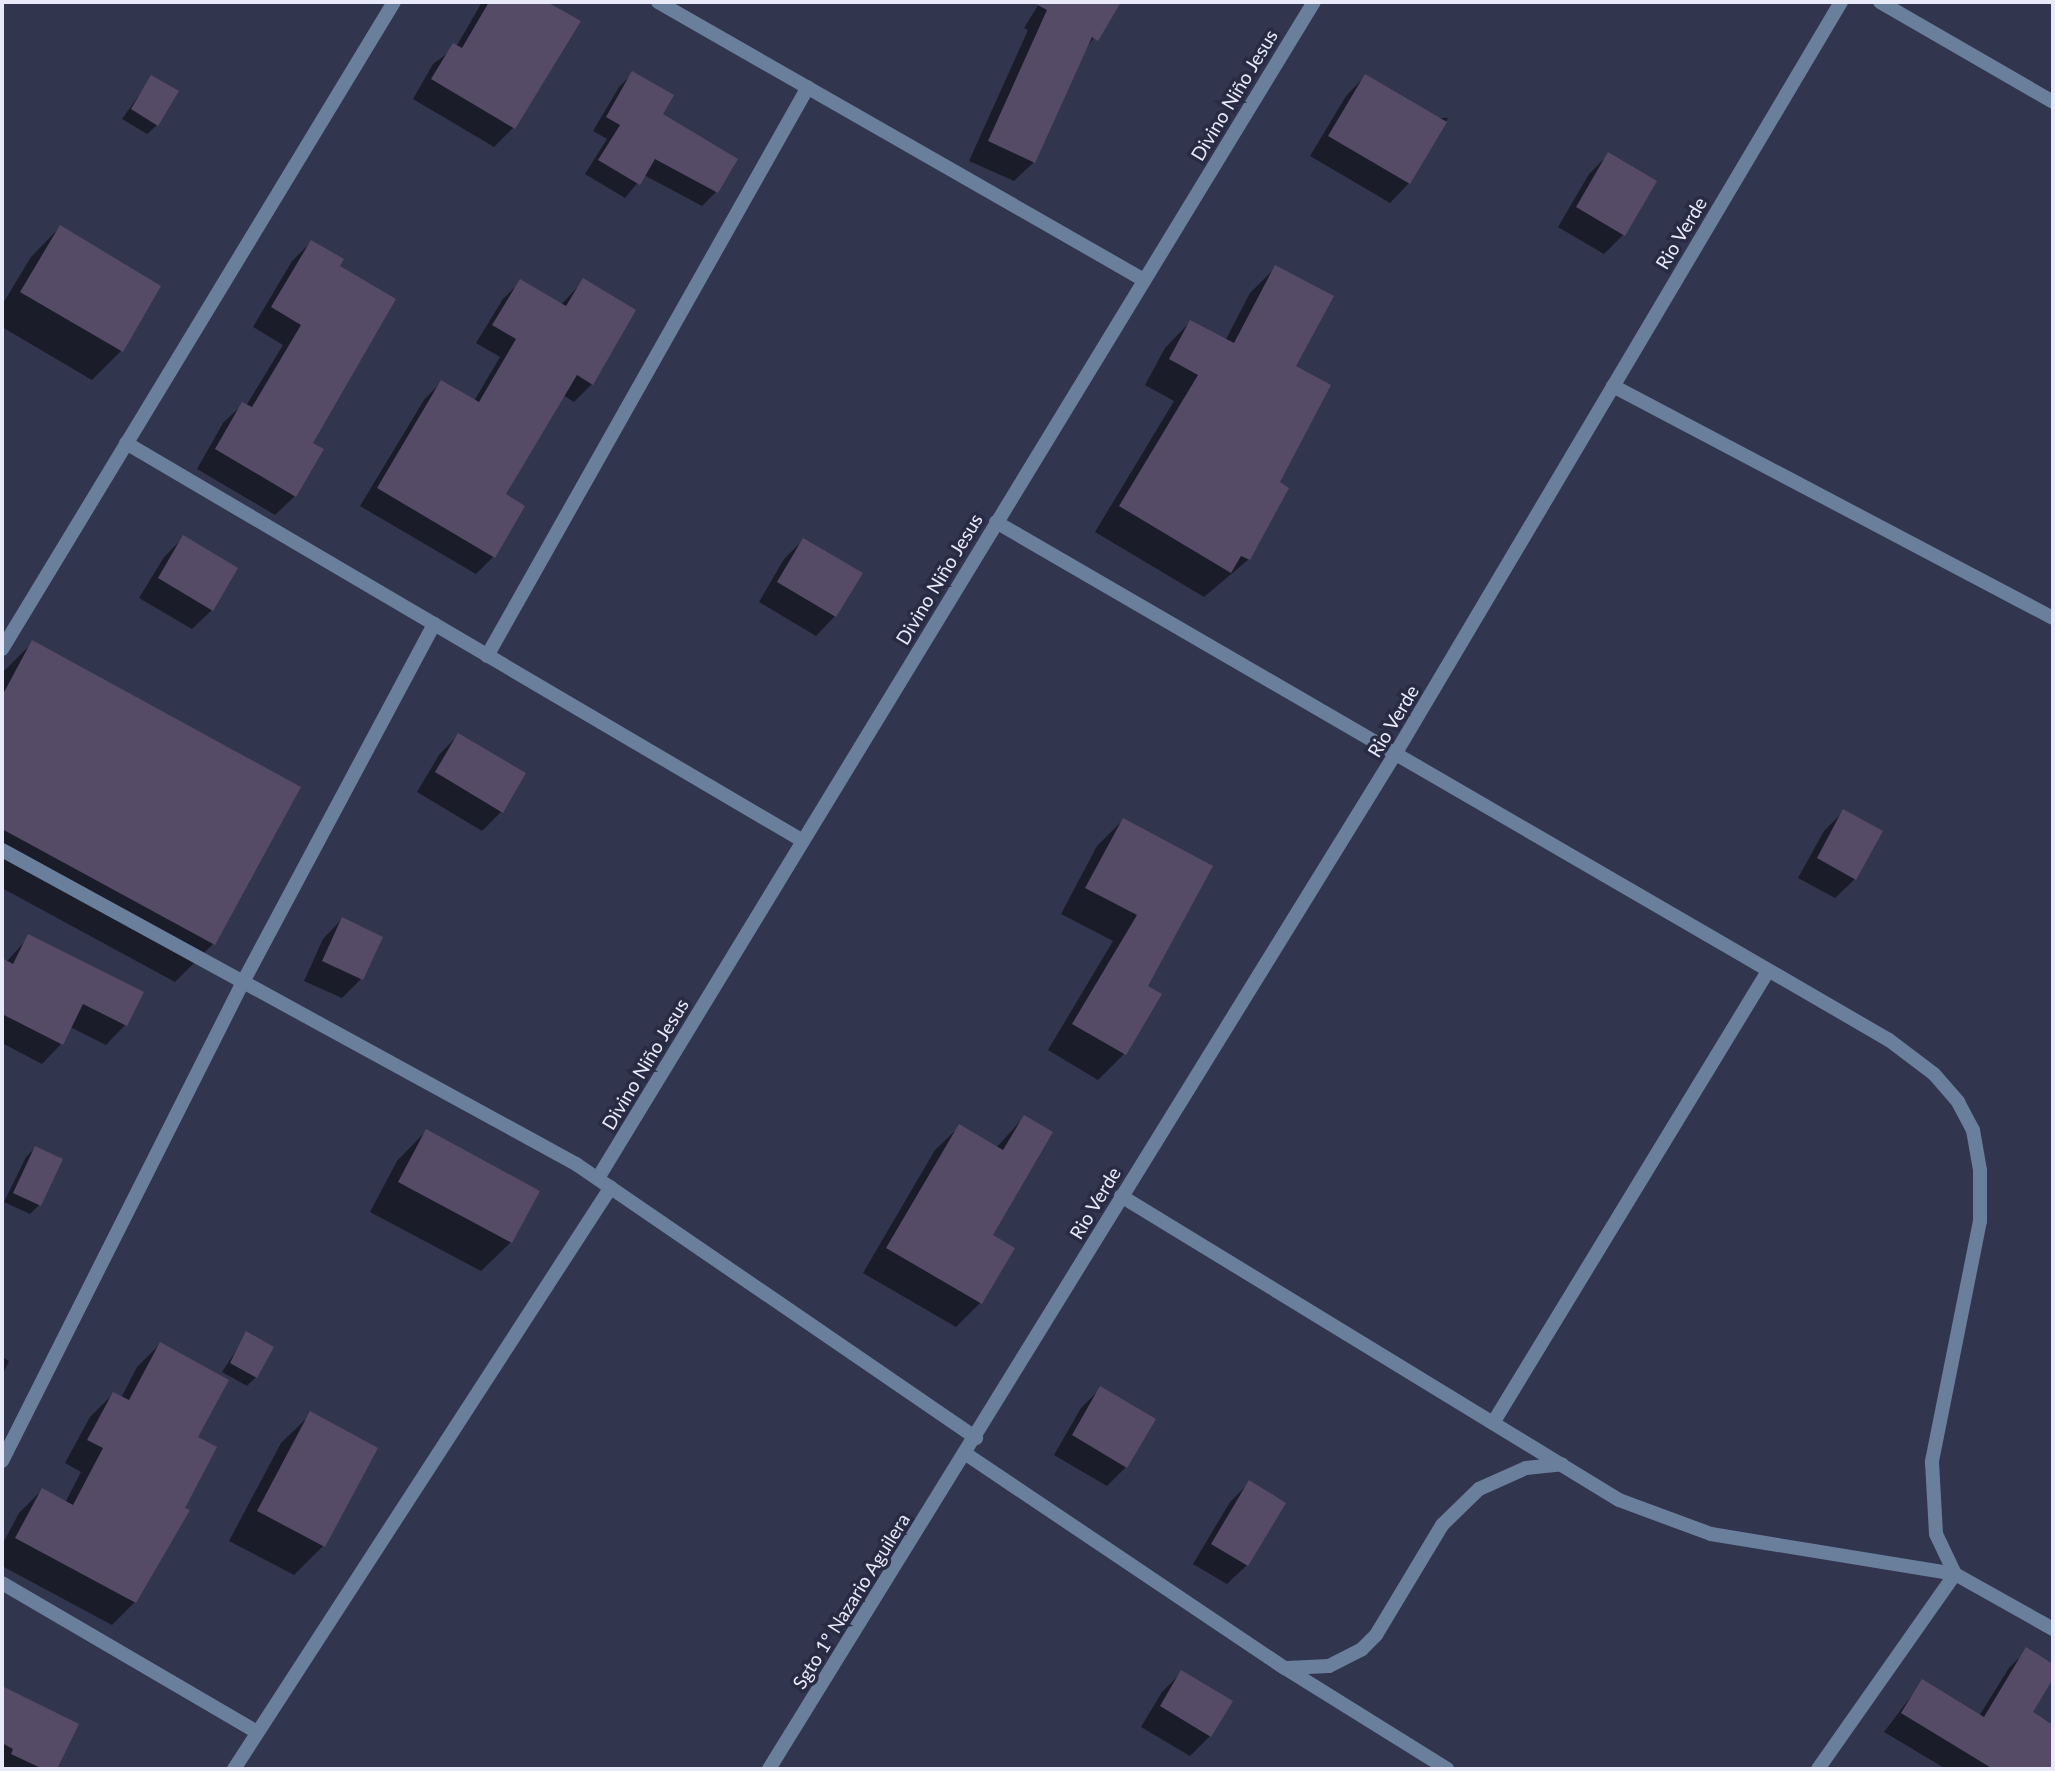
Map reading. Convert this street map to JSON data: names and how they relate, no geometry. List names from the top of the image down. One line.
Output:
{"streets":{"street":["Divino Niño Jesus","Rio Verde","Sgto 1º Nazario Aguilera"]},"crossings":[["Rio Verde","Sgto 1º Nazario Aguilera"]]}
